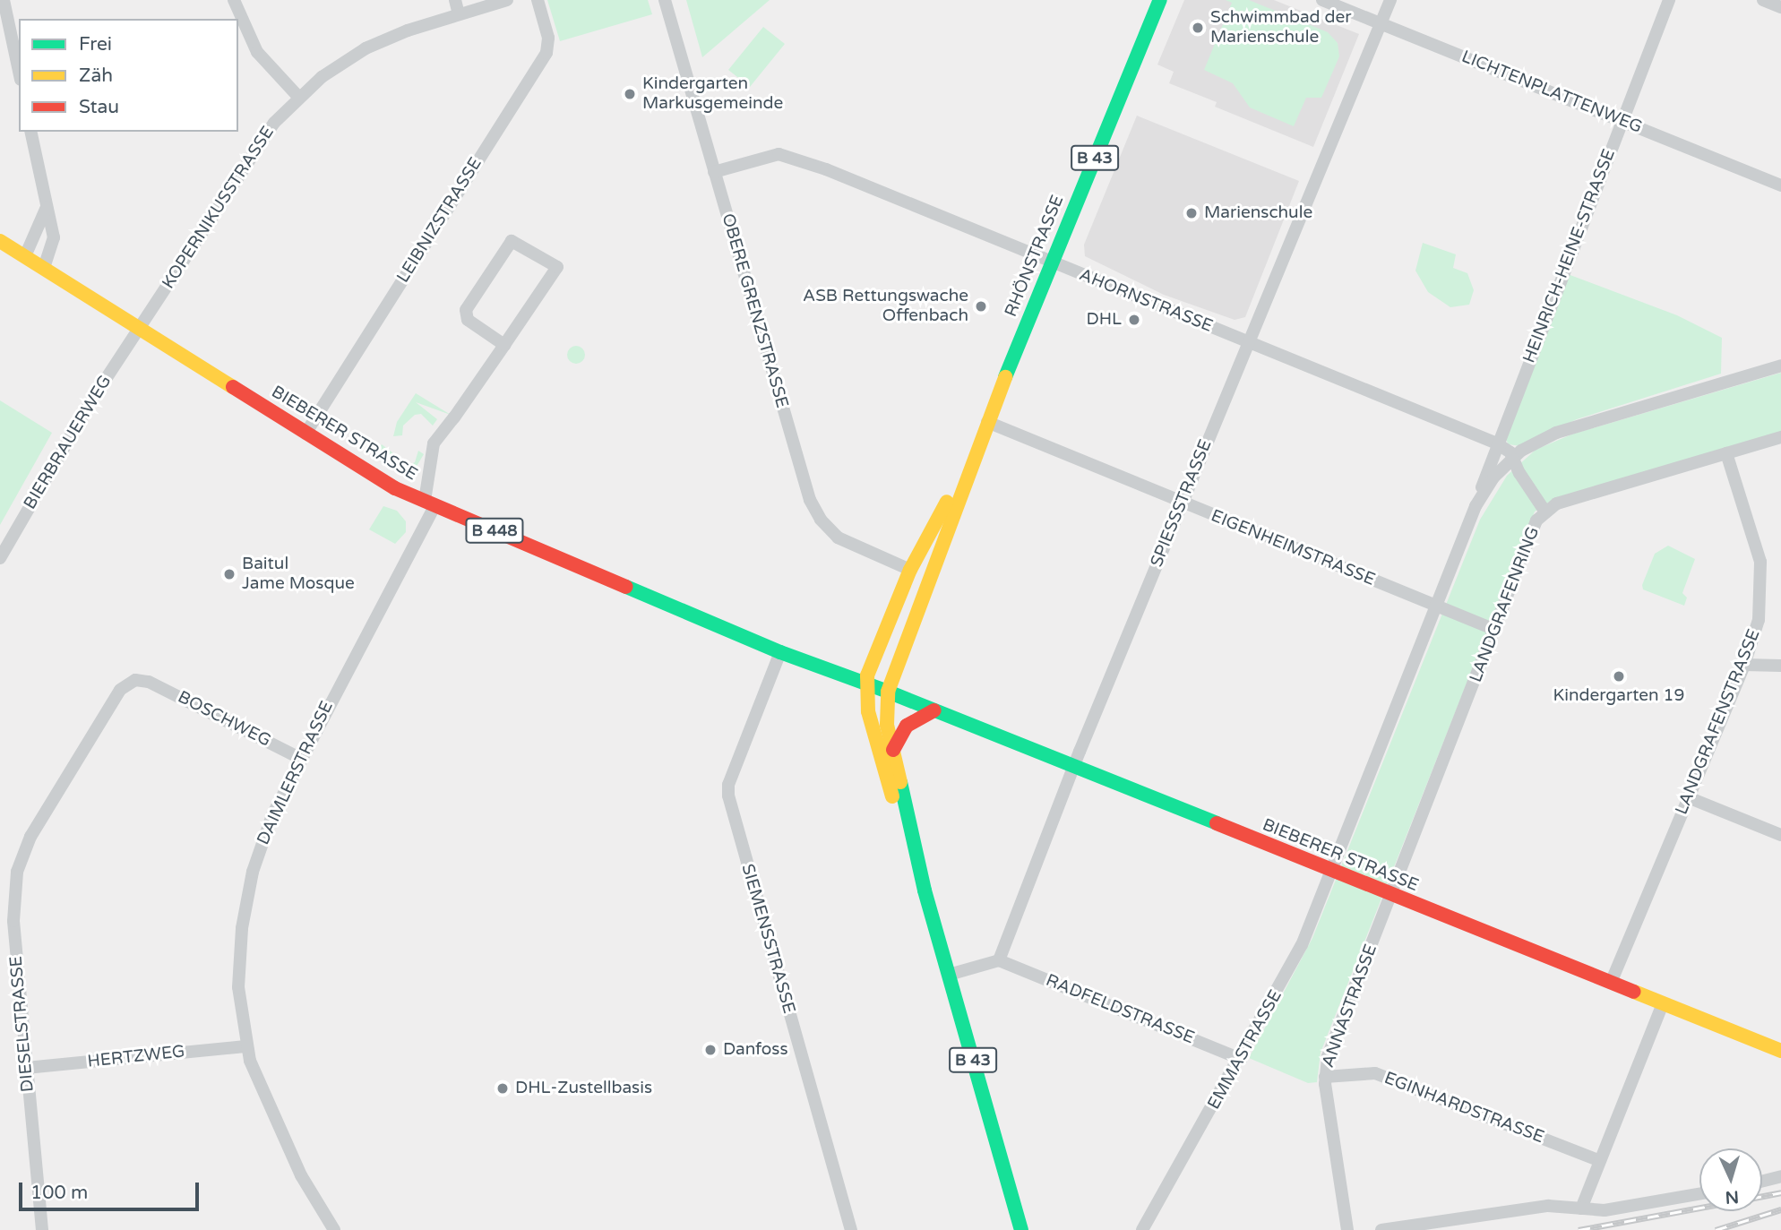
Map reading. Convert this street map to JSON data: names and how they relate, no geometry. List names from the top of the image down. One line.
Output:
{"streets":{"main road":["B 43","RHÖNSTRASSE","BIEBERER STRASSE","B 448"],"street":["LICHTENPLATTENWEG","KOPERNIKUSSTRASSE","LEIBNIZSTRASSE","HEINRICH-HEINE-STRASSE","AHORNSTRASSE","OBERE GRENZSTRASSE","BIERBRAUERWEG","SPIESSSTRASSE","EIGENHEIMSTRASSE","LANDGRAFENRING","BOSCHWEG","LANDGRAFENSTRASSE","DAIMLERSTRASSE","SIEMENSSTRASSE","ANNASTRASSE","RADFELDSTRASSE","DIESELSTRASSE","EMMASTRASSE","HERTZWEG","EGINHARDSTRASSE"]},"crossings":[["LICHTENPLATTENWEG","HEINRICH-HEINE-STRASSE"],["LICHTENPLATTENWEG","SPIESSSTRASSE"],["B 43","RHÖNSTRASSE"],["B 43","BIEBERER STRASSE"],["B 43","B 448"],["KOPERNIKUSSTRASSE","BIEBERER STRASSE"],["KOPERNIKUSSTRASSE","BIERBRAUERWEG"],["LEIBNIZSTRASSE","BIEBERER STRASSE"],["RHÖNSTRASSE","AHORNSTRASSE"],["RHÖNSTRASSE","OBERE GRENZSTRASSE"],["RHÖNSTRASSE","BIEBERER STRASSE"],["RHÖNSTRASSE","B 448"],["RHÖNSTRASSE","EIGENHEIMSTRASSE"],["HEINRICH-HEINE-STRASSE","AHORNSTRASSE"],["AHORNSTRASSE","OBERE GRENZSTRASSE"],["AHORNSTRASSE","SPIESSSTRASSE"],["AHORNSTRASSE","LANDGRAFENRING"],["BIEBERER STRASSE","BIERBRAUERWEG"],["BIEBERER STRASSE","SPIESSSTRASSE"],["BIEBERER STRASSE","B 448"],["BIEBERER STRASSE","LANDGRAFENRING"],["BIEBERER STRASSE","LANDGRAFENSTRASSE"],["BIEBERER STRASSE","DAIMLERSTRASSE"],["BIEBERER STRASSE","SIEMENSSTRASSE"],["BIEBERER STRASSE","ANNASTRASSE"],["BIEBERER STRASSE","EMMASTRASSE"],["SPIESSSTRASSE","EIGENHEIMSTRASSE"],["SPIESSSTRASSE","RADFELDSTRASSE"],["EIGENHEIMSTRASSE","LANDGRAFENRING"],["LANDGRAFENRING","LANDGRAFENSTRASSE"],["LANDGRAFENRING","ANNASTRASSE"],["BOSCHWEG","DAIMLERSTRASSE"],["BOSCHWEG","DIESELSTRASSE"],["DAIMLERSTRASSE","HERTZWEG"],["ANNASTRASSE","EGINHARDSTRASSE"],["RADFELDSTRASSE","EMMASTRASSE"],["DIESELSTRASSE","HERTZWEG"]],"places":["Schwimmbad der Marienschule","Kindergarten Markusgemeinde","Marienschule","ASB Rettungswache Offenbach","DHL","Baitul Jame Mosque","Kindergarten 19","Danfoss","DHL-Zustellbasis"],"legend":["Frei","Zäh","Stau"],"scale_bar":"100 m","north":"bottom"}
